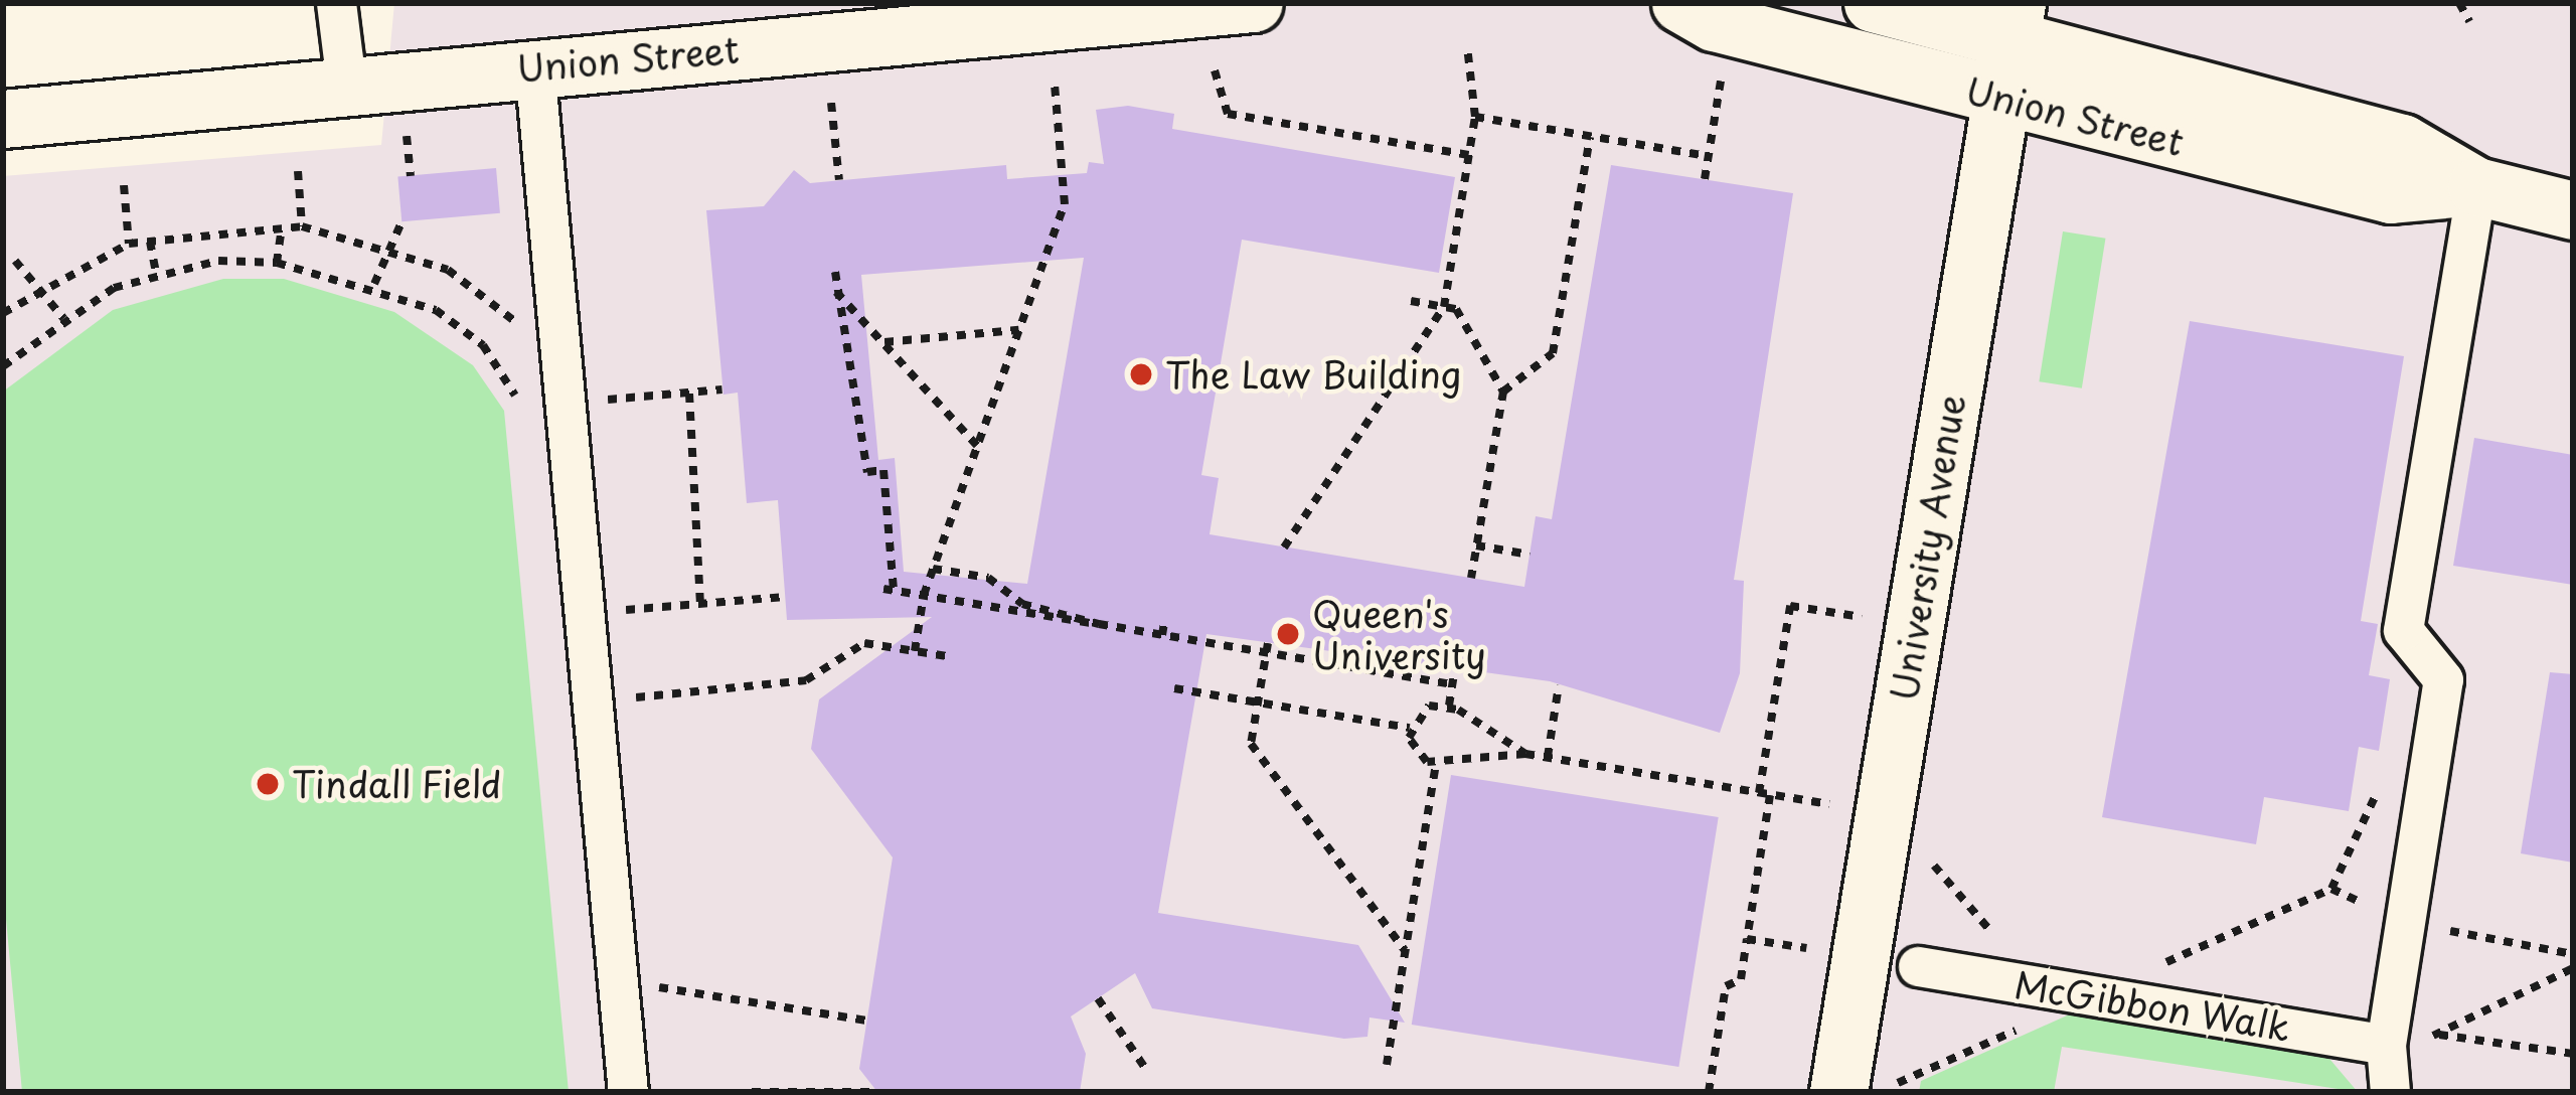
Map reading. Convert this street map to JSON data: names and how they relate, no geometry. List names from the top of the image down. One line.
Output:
{"streets":{"main road":["Union Street","University Avenue"],"street":["McGibbon Walk"]},"crossings":[["Union Street","University Avenue"]],"places":["The Law Building","Queen's University","Tindall Field"]}
